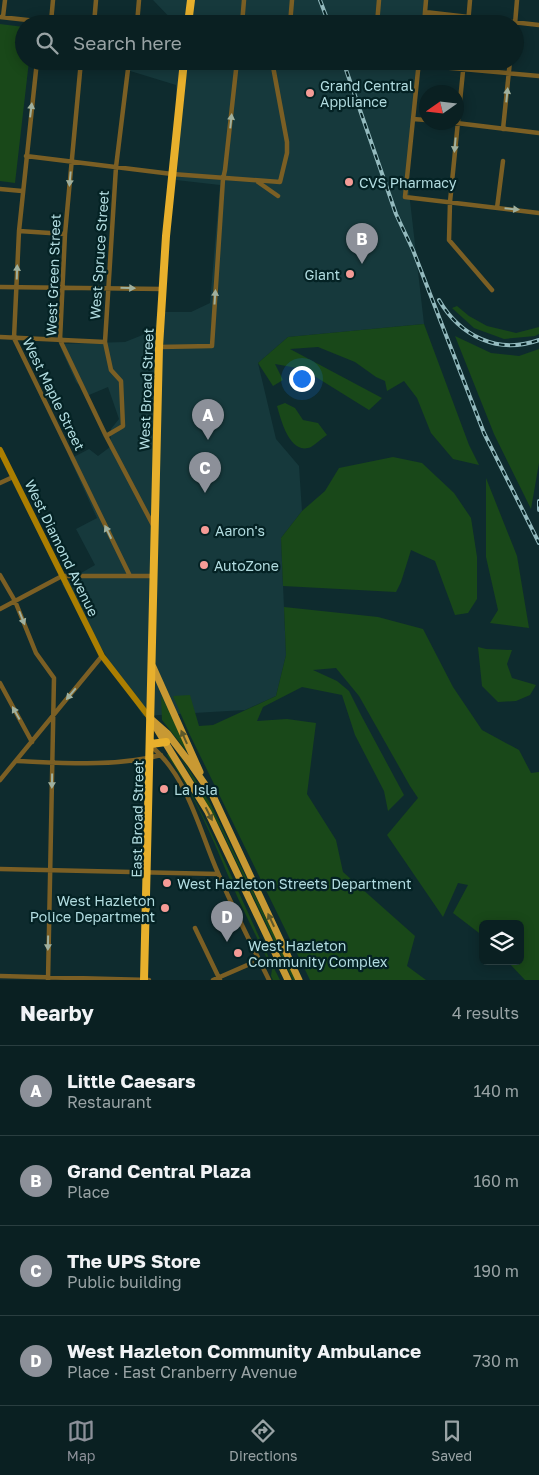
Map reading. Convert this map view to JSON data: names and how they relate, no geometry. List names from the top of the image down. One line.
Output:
{"streets":{"highway":["West Broad Street","East Broad Street"],"street":["West Spruce Street","West Green Street","West Maple Street","West Diamond Avenue"]},"crossings":[["West Spruce Street","West Green Street"],["West Green Street","West Broad Street"],["West Broad Street","West Diamond Avenue"],["West Broad Street","East Broad Street"],["West Diamond Avenue","East Broad Street"]],"one_way":["West Maple Street"],"places":["Grand Central Appliance","CVS Pharmacy","Giant","Aaron's","AutoZone","La Isla","West Hazleton Streets Department","West Hazleton Police Department","West Hazleton Community Complex"],"north":"left","page":{"search":"Search here","pins":["B","A","C","D"],"heading":["Nearby","4 results"],"list":[{"mark":"A","name":"Little Caesars","note":"Restaurant","value":"140 m"},{"mark":"B","name":"Grand Central Plaza","note":"Place","value":"160 m"},{"mark":"C","name":"The UPS Store","note":"Public building","value":"190 m"},{"mark":"D","name":"West Hazleton Community Ambulance","note":"Place · East Cranberry Avenue","value":"730 m"}],"nav":["Map","Directions","Saved"]}}
